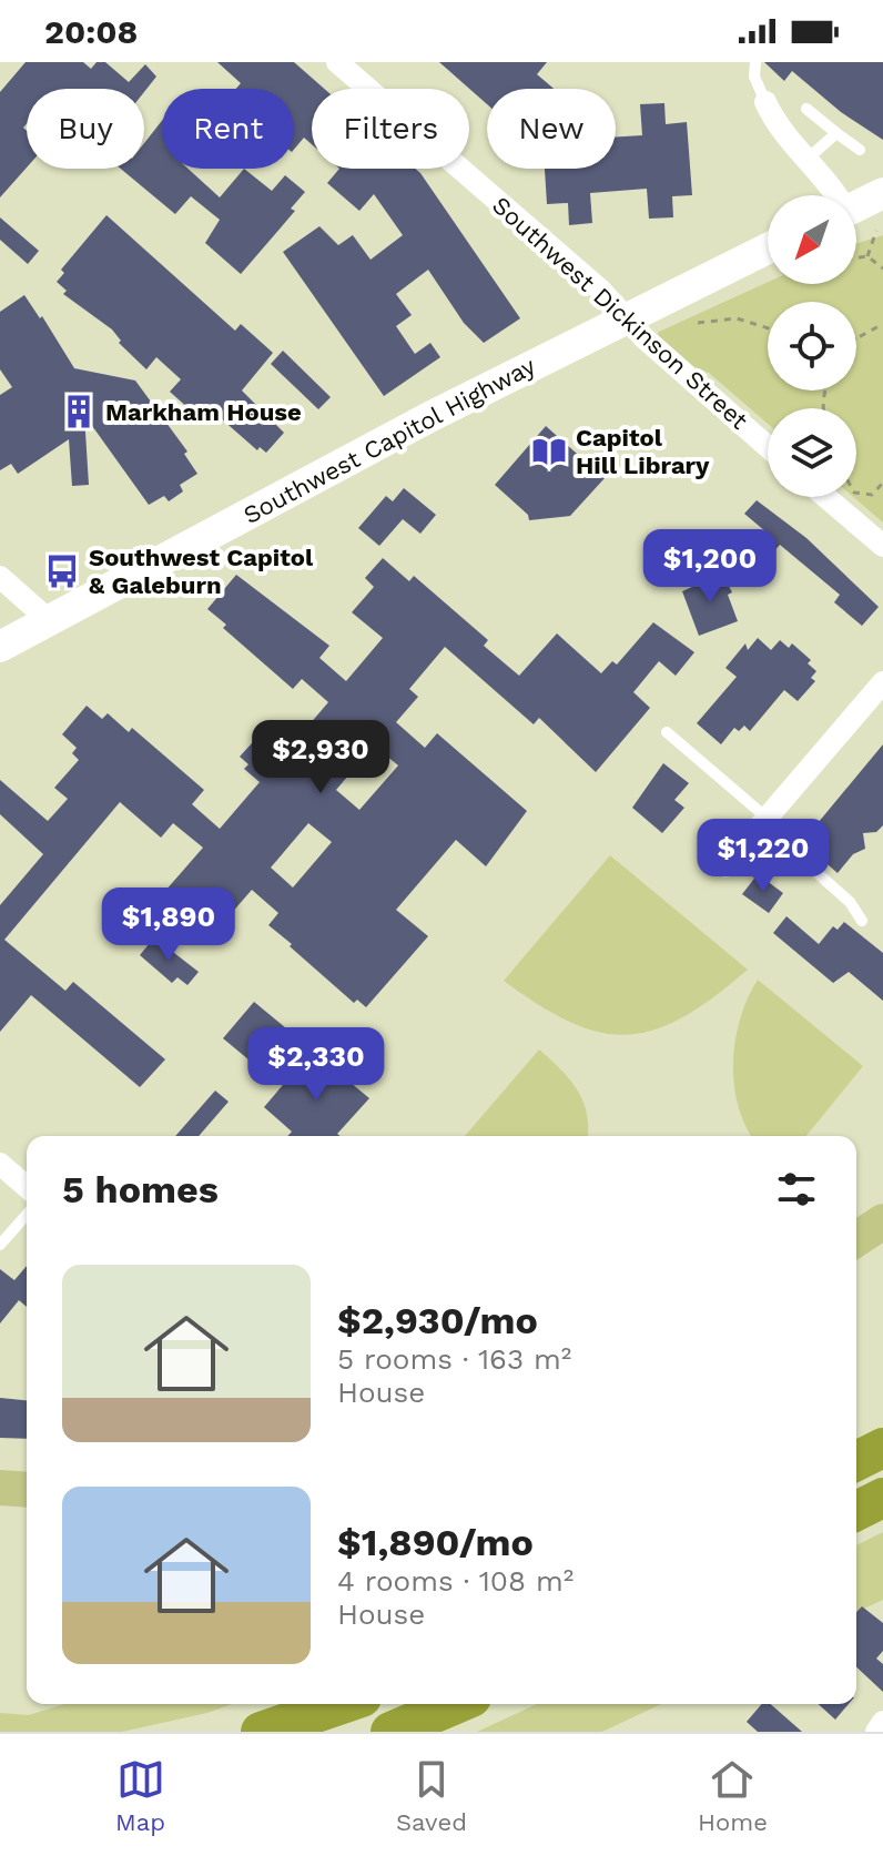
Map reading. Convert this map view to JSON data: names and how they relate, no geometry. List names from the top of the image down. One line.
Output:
{"streets":{"main road":["Southwest Capitol Highway"],"street":["Southwest Dickinson Street"]},"crossings":[["Southwest Dickinson Street","Southwest Capitol Highway"]],"places":{"building":["Markham House"],"library":["Capitol Hill Library"],"bus stop":["Southwest Capitol & Galeburn"]},"north":"bottom left","page":{"status":"20:08","chip":["Buy","Rent","Filters","New"],"price":["$1,200","$2,930","$1,220","$1,890","$2,330"],"heading":"5 homes","list":[{"name":"$2,930/mo","note":"5 rooms · 163 m² · House"},{"name":"$1,890/mo","note":"4 rooms · 108 m² · House"}],"tabs":["Map","Saved","Home"]}}
